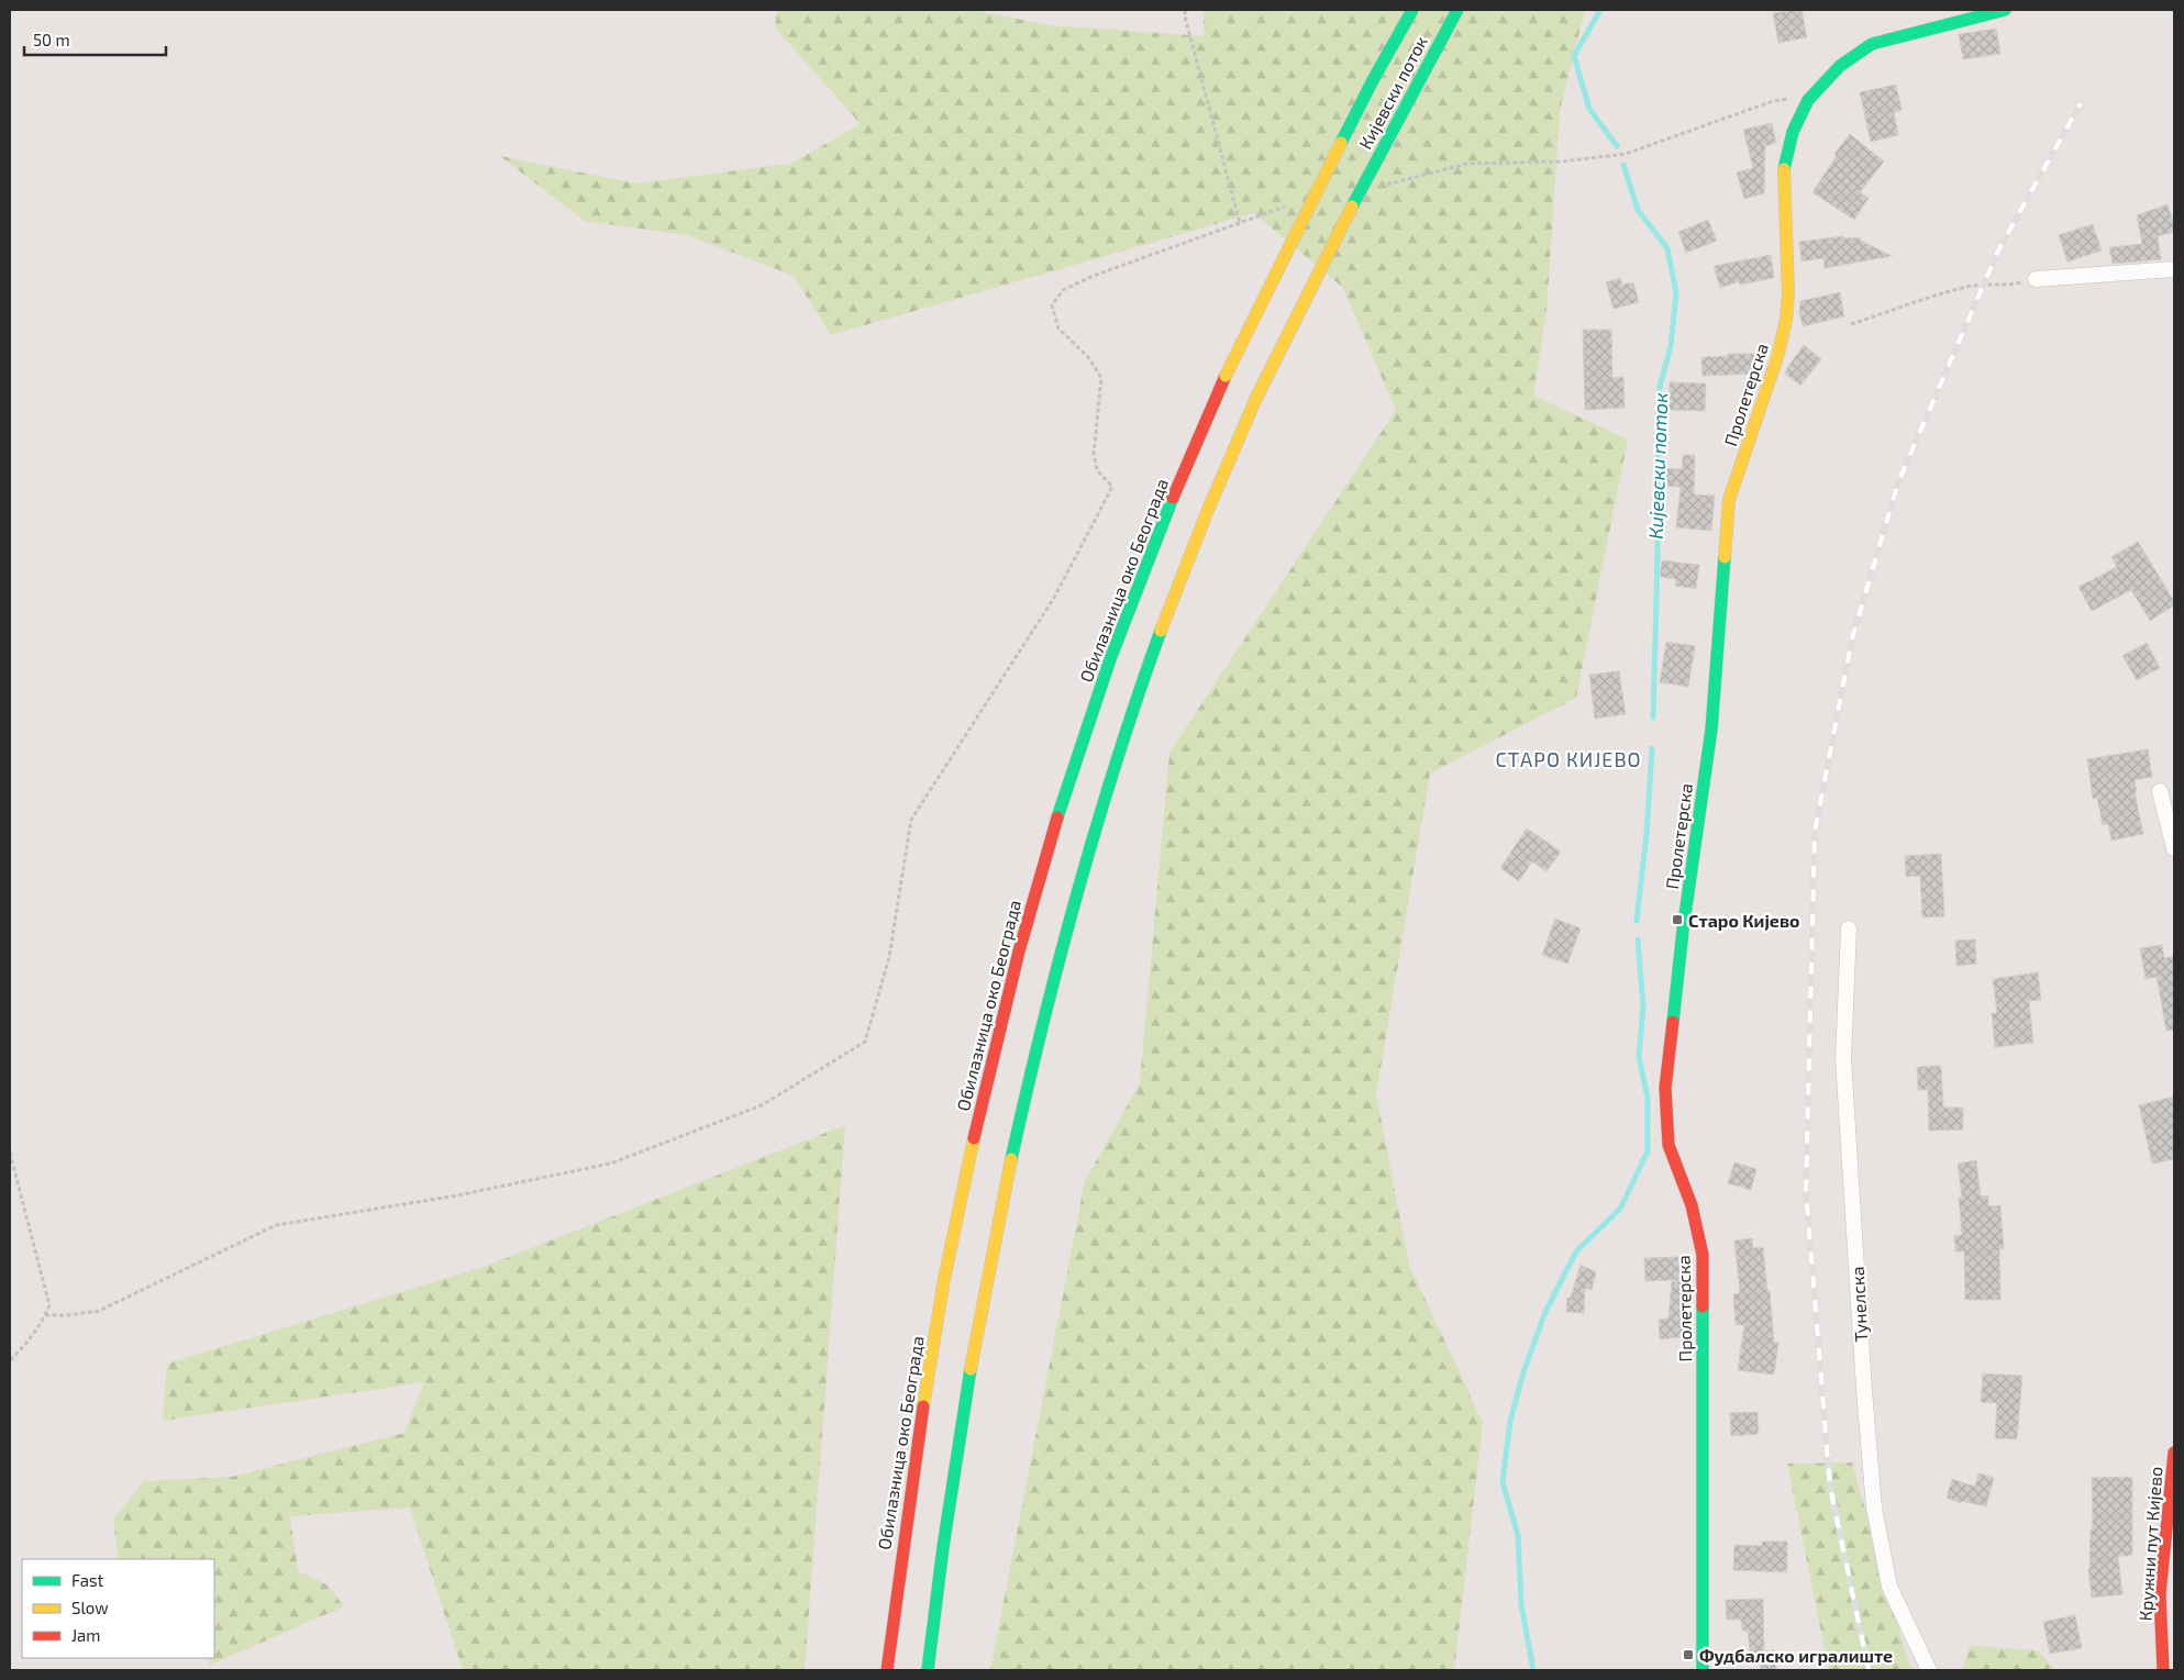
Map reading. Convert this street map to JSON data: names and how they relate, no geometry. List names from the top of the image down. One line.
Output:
{"streets":{"main road":["Кијевски поток","Пролетерска","Обилазница око Београда","Кружни пут Кијево"],"street":["Тунелска"]},"crossings":[["Кијевски поток","Обилазница око Београда"]],"districts":["СТАРО КИЈЕВО"],"water":["Кијевски поток"],"places":{"transit":["Старо Кијево","Фудбалско игралиште"]},"legend":["Fast","Slow","Jam"],"scale_bar":"50 m"}
